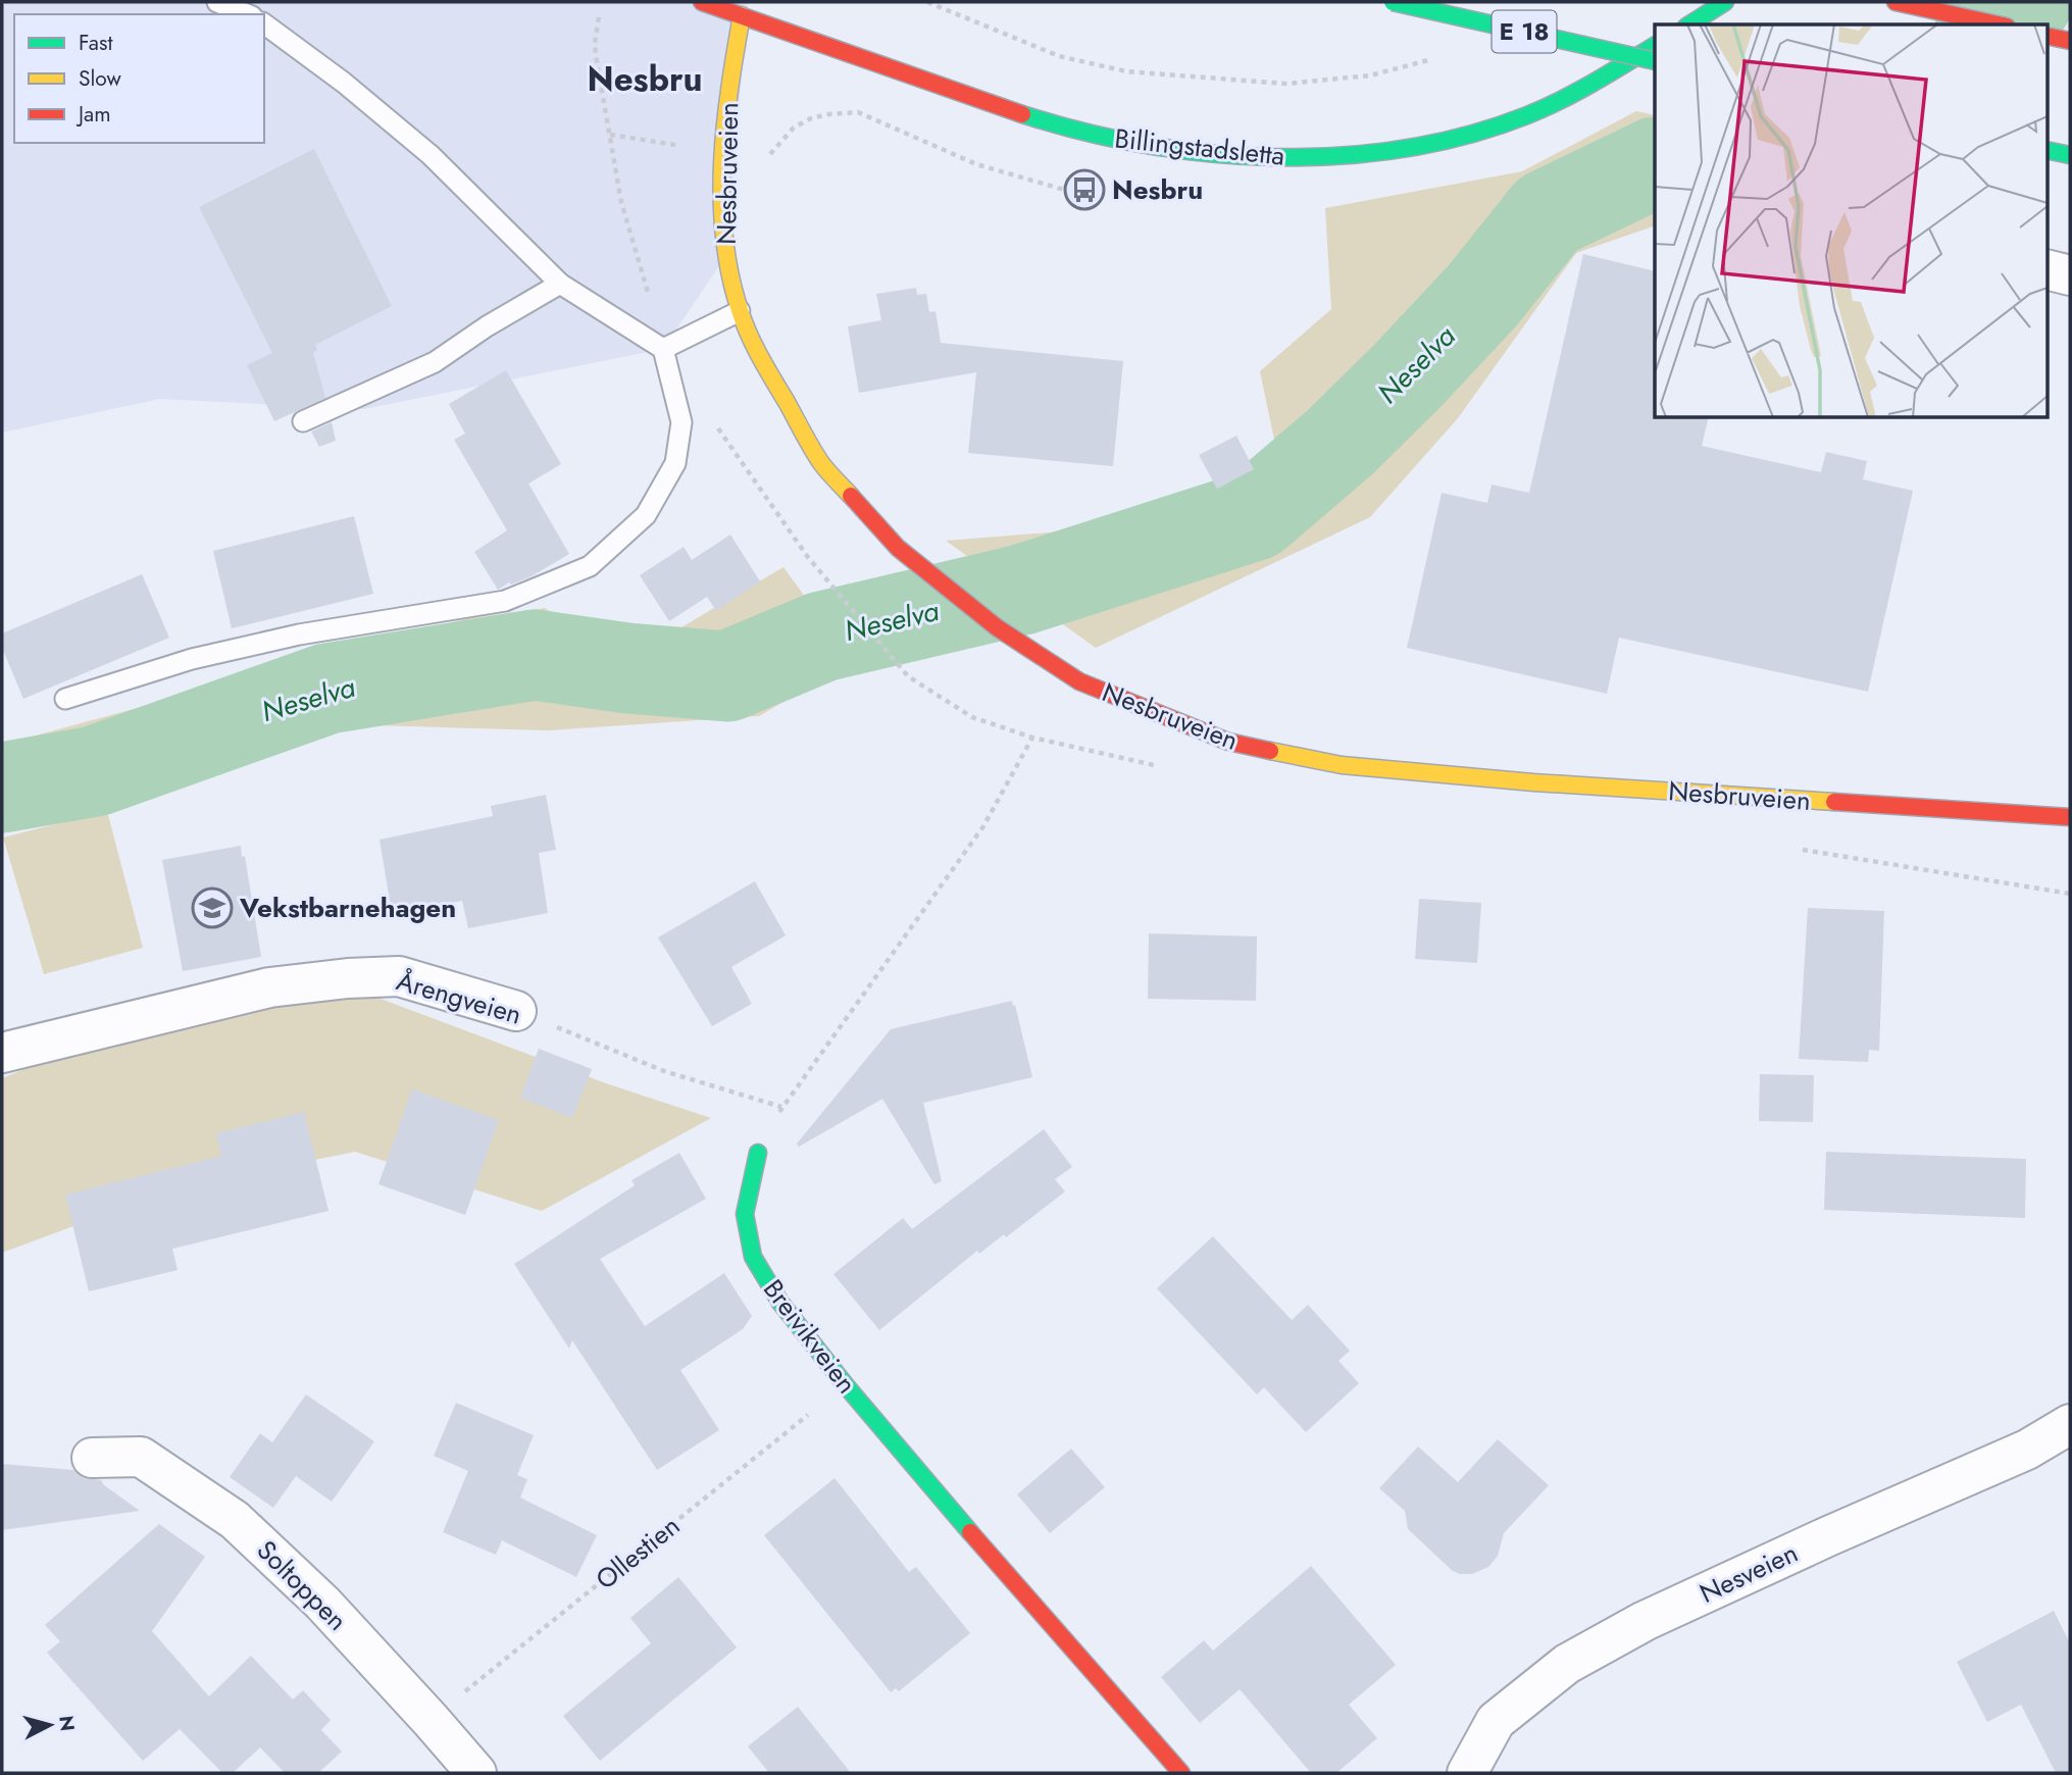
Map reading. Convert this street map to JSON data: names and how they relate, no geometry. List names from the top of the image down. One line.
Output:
{"streets":{"main road":["E 18","Billingstadsletta","Nesbruveien","Breivikveien"],"street":["Årengveien","Nesveien","Soltoppen"],"path":["Ollestien"]},"crossings":[["Billingstadsletta","Nesbruveien"],["Breivikveien","Ollestien"],["Ollestien","Soltoppen"]],"districts":["Nesbru"],"water":["Neselva"],"places":{"bus stop":["Nesbru"],"school or university":["Vekstbarnehagen"]},"legend":["Fast","Slow","Jam"],"north":"right"}
